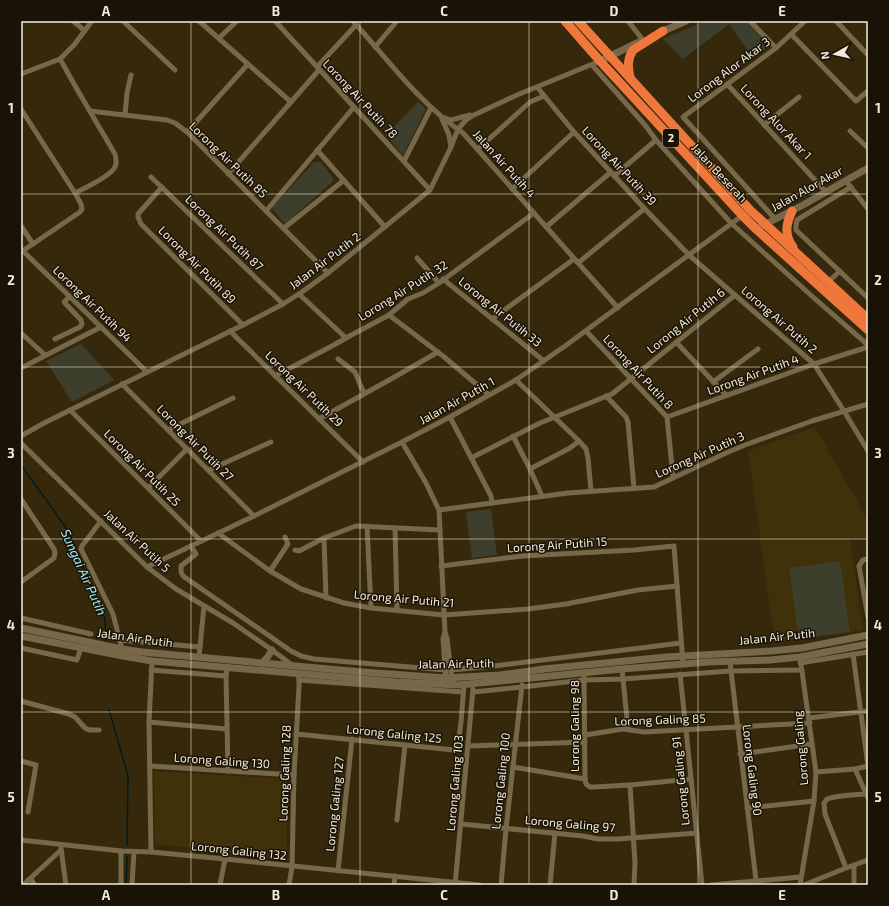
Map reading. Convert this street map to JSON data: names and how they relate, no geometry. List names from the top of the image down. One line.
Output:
{"streets":{"highway":["2","Jalan Beserah"],"street":["Lorong Alor Akar 3","Lorong Air Putih 78","Lorong Alor Akar 1","Lorong Air Putih 85","Jalan Air Putih 4","Lorong Air Putih 39","Jalan Alor Akar","Lorong Air Putih 87","Jalan Air Putih 2","Lorong Air Putih 89","Lorong Air Putih 32","Lorong Air Putih 94","Lorong Air Putih 33","Lorong Air Putih 2","Lorong Air Putih 6","Lorong Air Putih 8","Lorong Air Putih 4","Lorong Air Putih 29","Jalan Air Putih 1","Lorong Air Putih 27","Lorong Air Putih 3","Lorong Air Putih 25","Jalan Air Putih 5","Lorong Air Putih 15","Lorong Air Putih 21","Jalan Air Putih","Lorong Galing 85","Lorong Galing 98","Lorong Galing 125","Lorong Galing","Lorong Galing 130","Lorong Galing 90","Lorong Galing 128","Lorong Galing 100","Lorong Galing 91","Lorong Galing 103","Lorong Galing 127","Lorong Galing 97","Lorong Galing 132"]},"crossings":[["Lorong Alor Akar 3","Lorong Alor Akar 1"],["Lorong Alor Akar 3","Jalan Alor Akar"],["Lorong Air Putih 78","Jalan Air Putih 2"],["Lorong Alor Akar 1","Jalan Alor Akar"],["Lorong Air Putih 85","Jalan Air Putih 2"],["Jalan Air Putih 4","Jalan Air Putih 2"],["Jalan Air Putih 4","Lorong Air Putih 32"],["Jalan Air Putih 4","Jalan Air Putih 1"],["Lorong Air Putih 39","Jalan Air Putih 2"],["Lorong Air Putih 39","Lorong Air Putih 2"],["Lorong Air Putih 39","Jalan Air Putih 1"],["Jalan Beserah","Jalan Alor Akar"],["Jalan Beserah","Jalan Air Putih 2"],["Jalan Beserah","Jalan Air Putih 1"],["Lorong Air Putih 87","Jalan Air Putih 2"],["Lorong Air Putih 87","Lorong Air Putih 89"],["Jalan Air Putih 2","Lorong Air Putih 89"],["Jalan Air Putih 2","Lorong Air Putih 94"],["Jalan Air Putih 2","Lorong Air Putih 29"],["Jalan Air Putih 2","Lorong Air Putih 27"],["Jalan Air Putih 2","Lorong Air Putih 25"],["Lorong Air Putih 32","Lorong Air Putih 33"],["Lorong Air Putih 32","Lorong Air Putih 29"],["Lorong Air Putih 33","Jalan Air Putih 1"],["Lorong Air Putih 2","Lorong Air Putih 6"],["Lorong Air Putih 2","Lorong Air Putih 4"],["Lorong Air Putih 2","Jalan Air Putih 1"],["Lorong Air Putih 2","Lorong Air Putih 3"],["Lorong Air Putih 6","Lorong Air Putih 8"],["Lorong Air Putih 8","Lorong Air Putih 4"],["Lorong Air Putih 8","Jalan Air Putih 1"],["Lorong Air Putih 8","Lorong Air Putih 3"],["Lorong Air Putih 29","Jalan Air Putih 1"],["Jalan Air Putih 1","Lorong Air Putih 27"],["Jalan Air Putih 1","Lorong Air Putih 25"],["Jalan Air Putih 1","Jalan Air Putih 5"],["Jalan Air Putih 1","Lorong Air Putih 21"],["Jalan Air Putih 5","Jalan Air Putih"],["Lorong Air Putih 15","Lorong Air Putih 21"],["Jalan Air Putih","Lorong Galing 98"],["Jalan Air Putih","Lorong Galing 125"],["Jalan Air Putih","Lorong Galing"],["Jalan Air Putih","Lorong Galing 90"],["Jalan Air Putih","Lorong Galing 128"],["Jalan Air Putih","Lorong Galing 100"],["Jalan Air Putih","Lorong Galing 103"],["Lorong Galing 85","Lorong Galing 98"],["Lorong Galing 85","Lorong Galing"],["Lorong Galing 85","Lorong Galing 90"],["Lorong Galing 85","Lorong Galing 91"],["Lorong Galing 125","Lorong Galing 128"],["Lorong Galing 125","Lorong Galing 127"],["Lorong Galing 130","Lorong Galing 128"],["Lorong Galing 128","Lorong Galing 132"],["Lorong Galing 100","Lorong Galing 97"],["Lorong Galing 91","Lorong Galing 97"],["Lorong Galing 103","Lorong Galing 97"],["Lorong Galing 103","Lorong Galing 132"],["Lorong Galing 127","Lorong Galing 132"]],"water":["Sungai Air Putih"],"north":"left","grid":{"columns":["A","B","C","D","E"],"rows":["1","2","3","4","5"]}}
